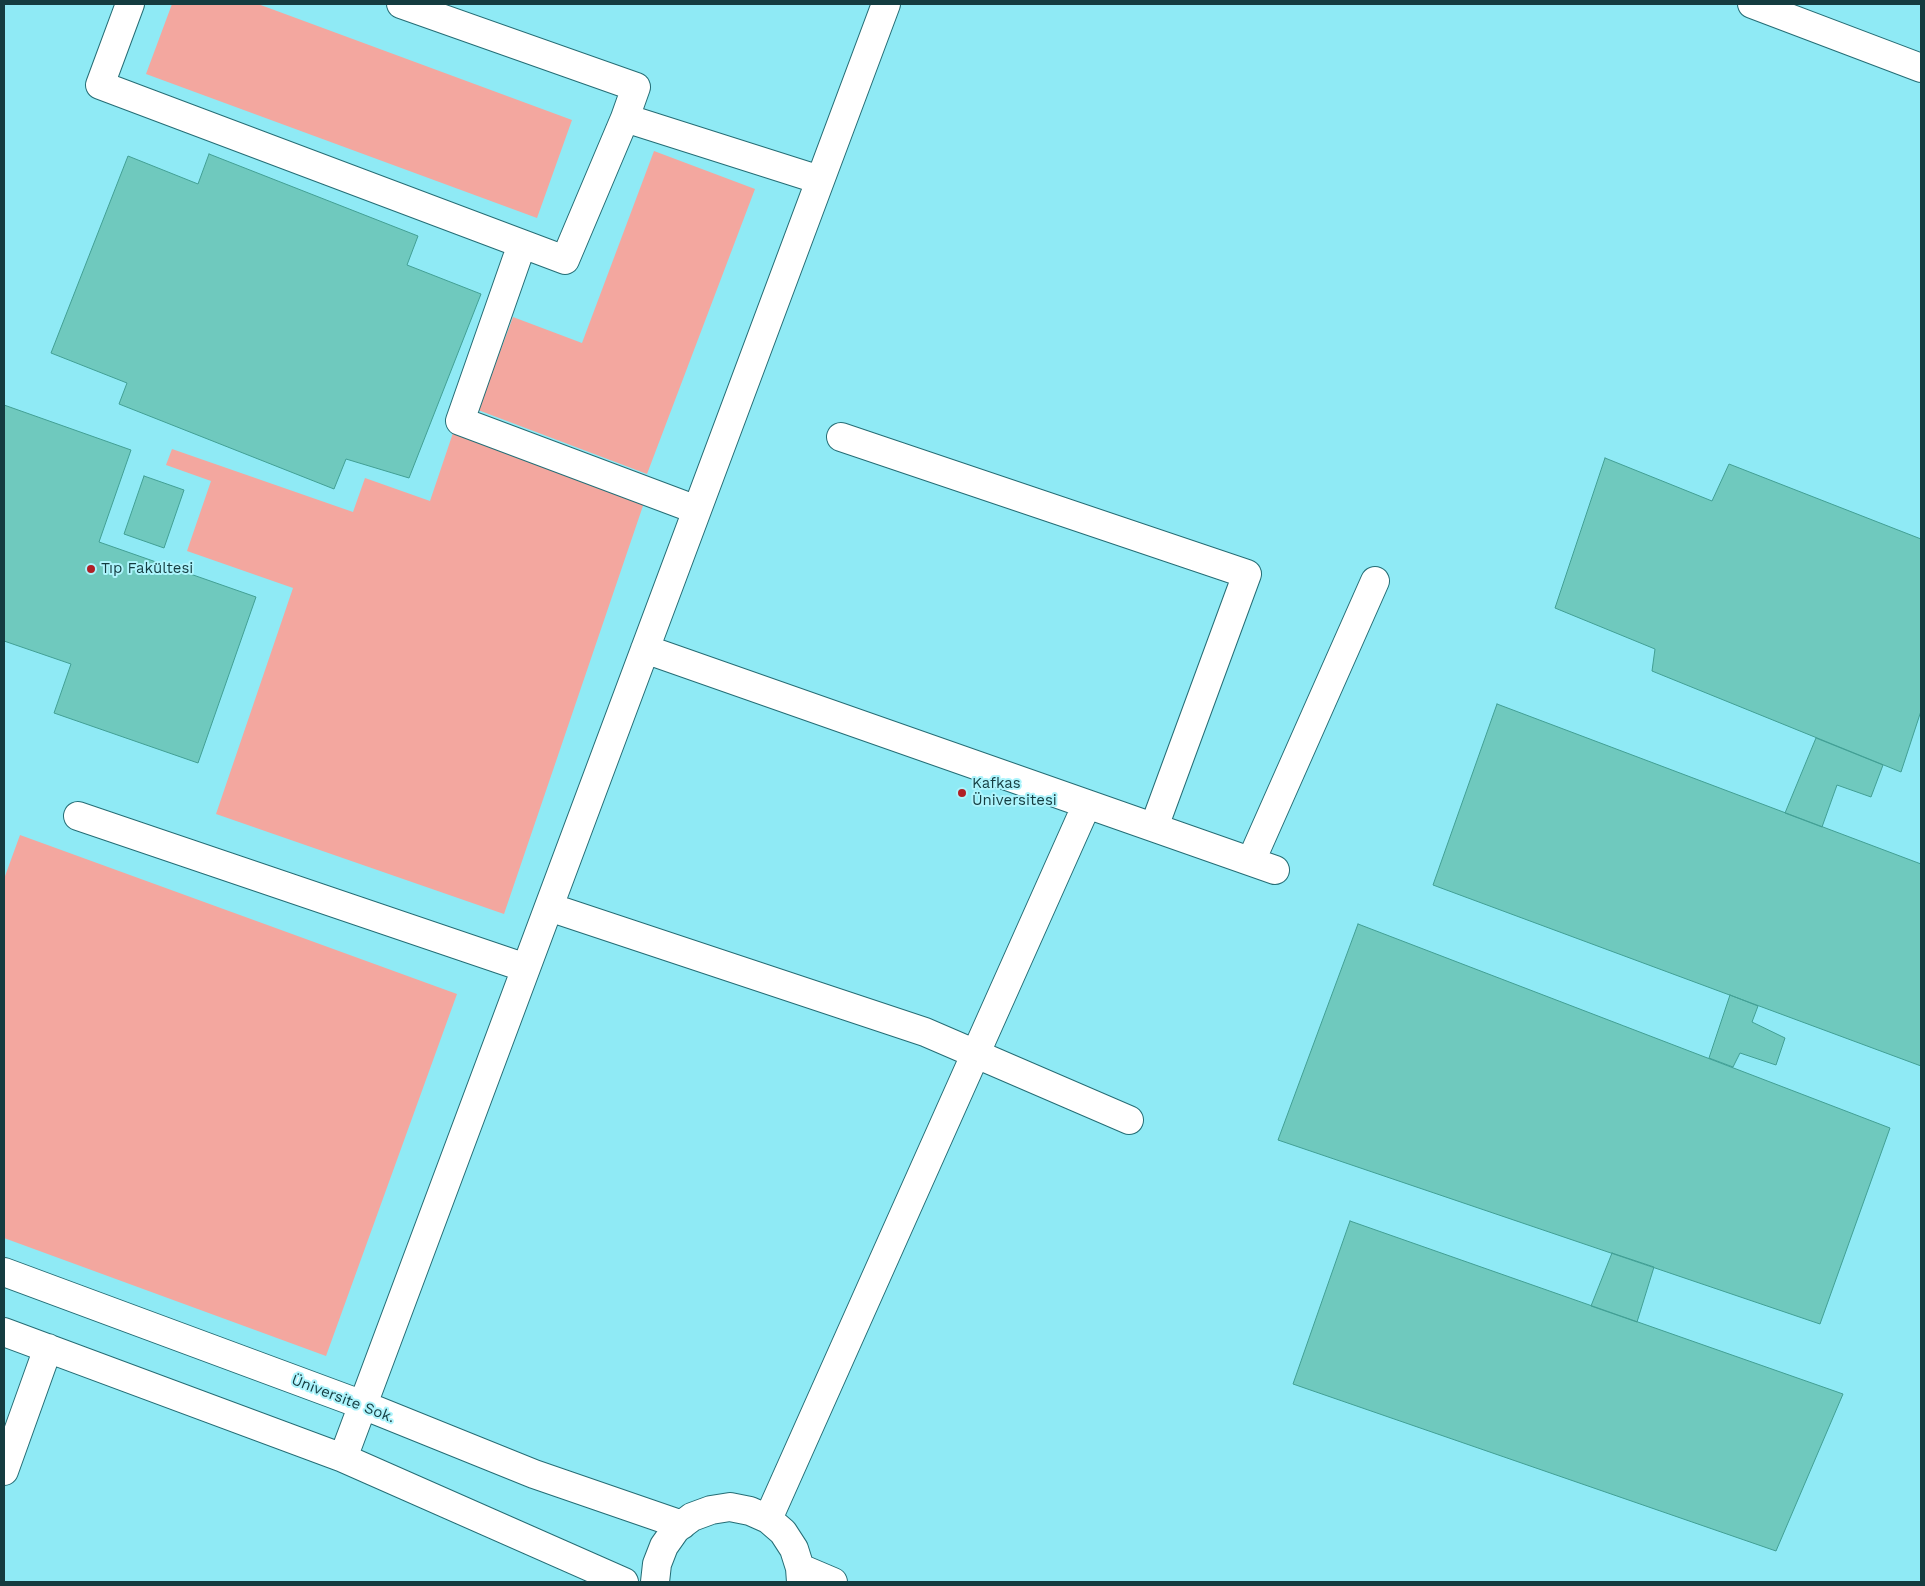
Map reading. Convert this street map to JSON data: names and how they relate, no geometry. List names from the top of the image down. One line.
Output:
{"streets":{"street":["Üniversite Sok."]},"places":["Tıp Fakültesi","Kafkas Üniversitesi"]}
